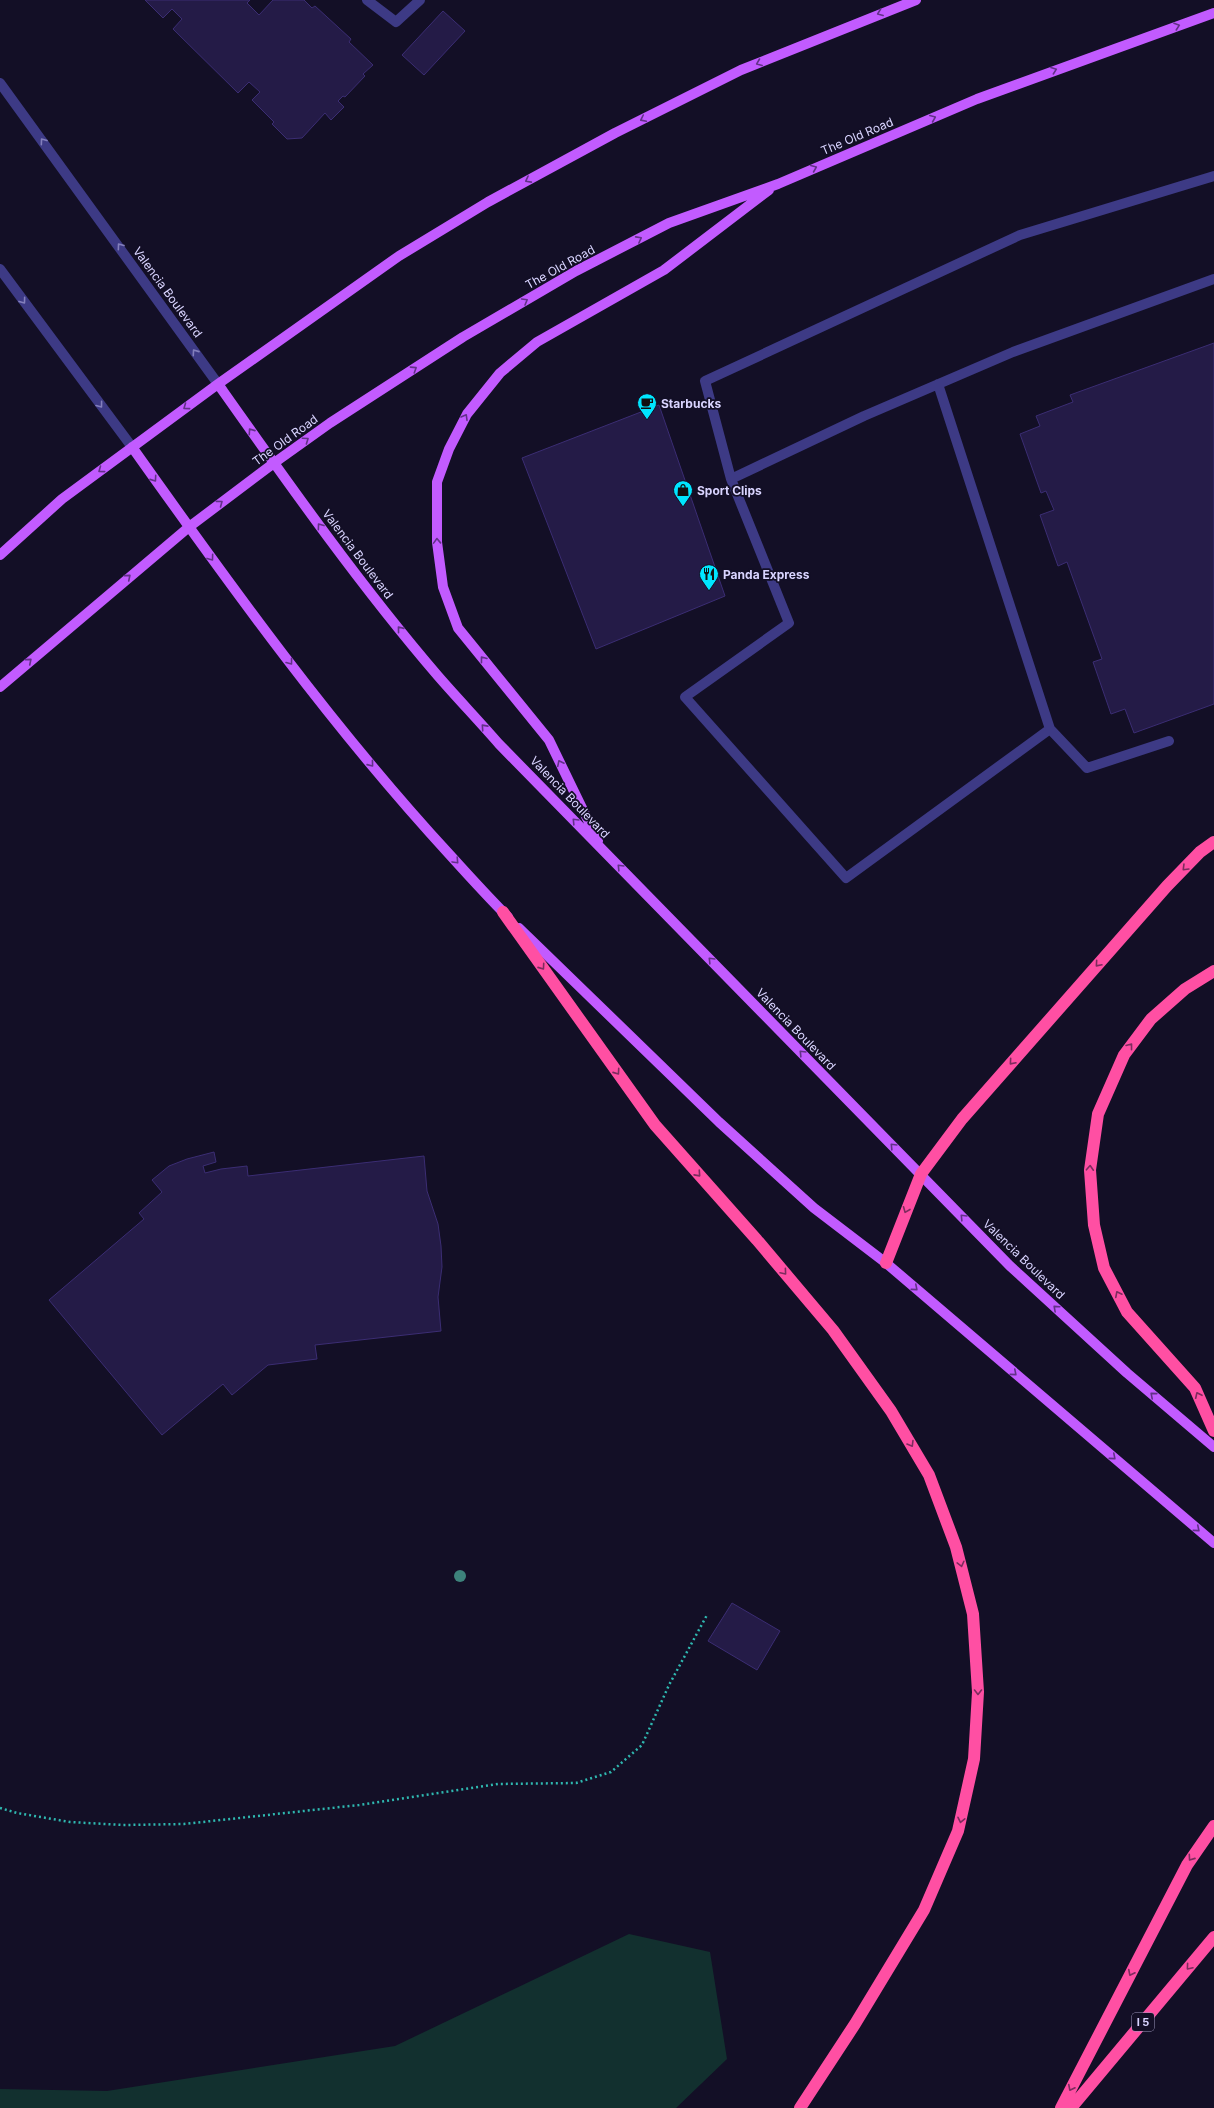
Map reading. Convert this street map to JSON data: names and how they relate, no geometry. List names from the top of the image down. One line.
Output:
{"streets":{"highway":["I 5"],"main road":["The Old Road","Valencia Boulevard"]},"crossings":[["The Old Road","Valencia Boulevard"]],"one_way":["The Old Road","Valencia Boulevard"],"places":{"cafe":["Starbucks"],"shop":["Sport Clips"],"restaurant":["Panda Express"]}}
